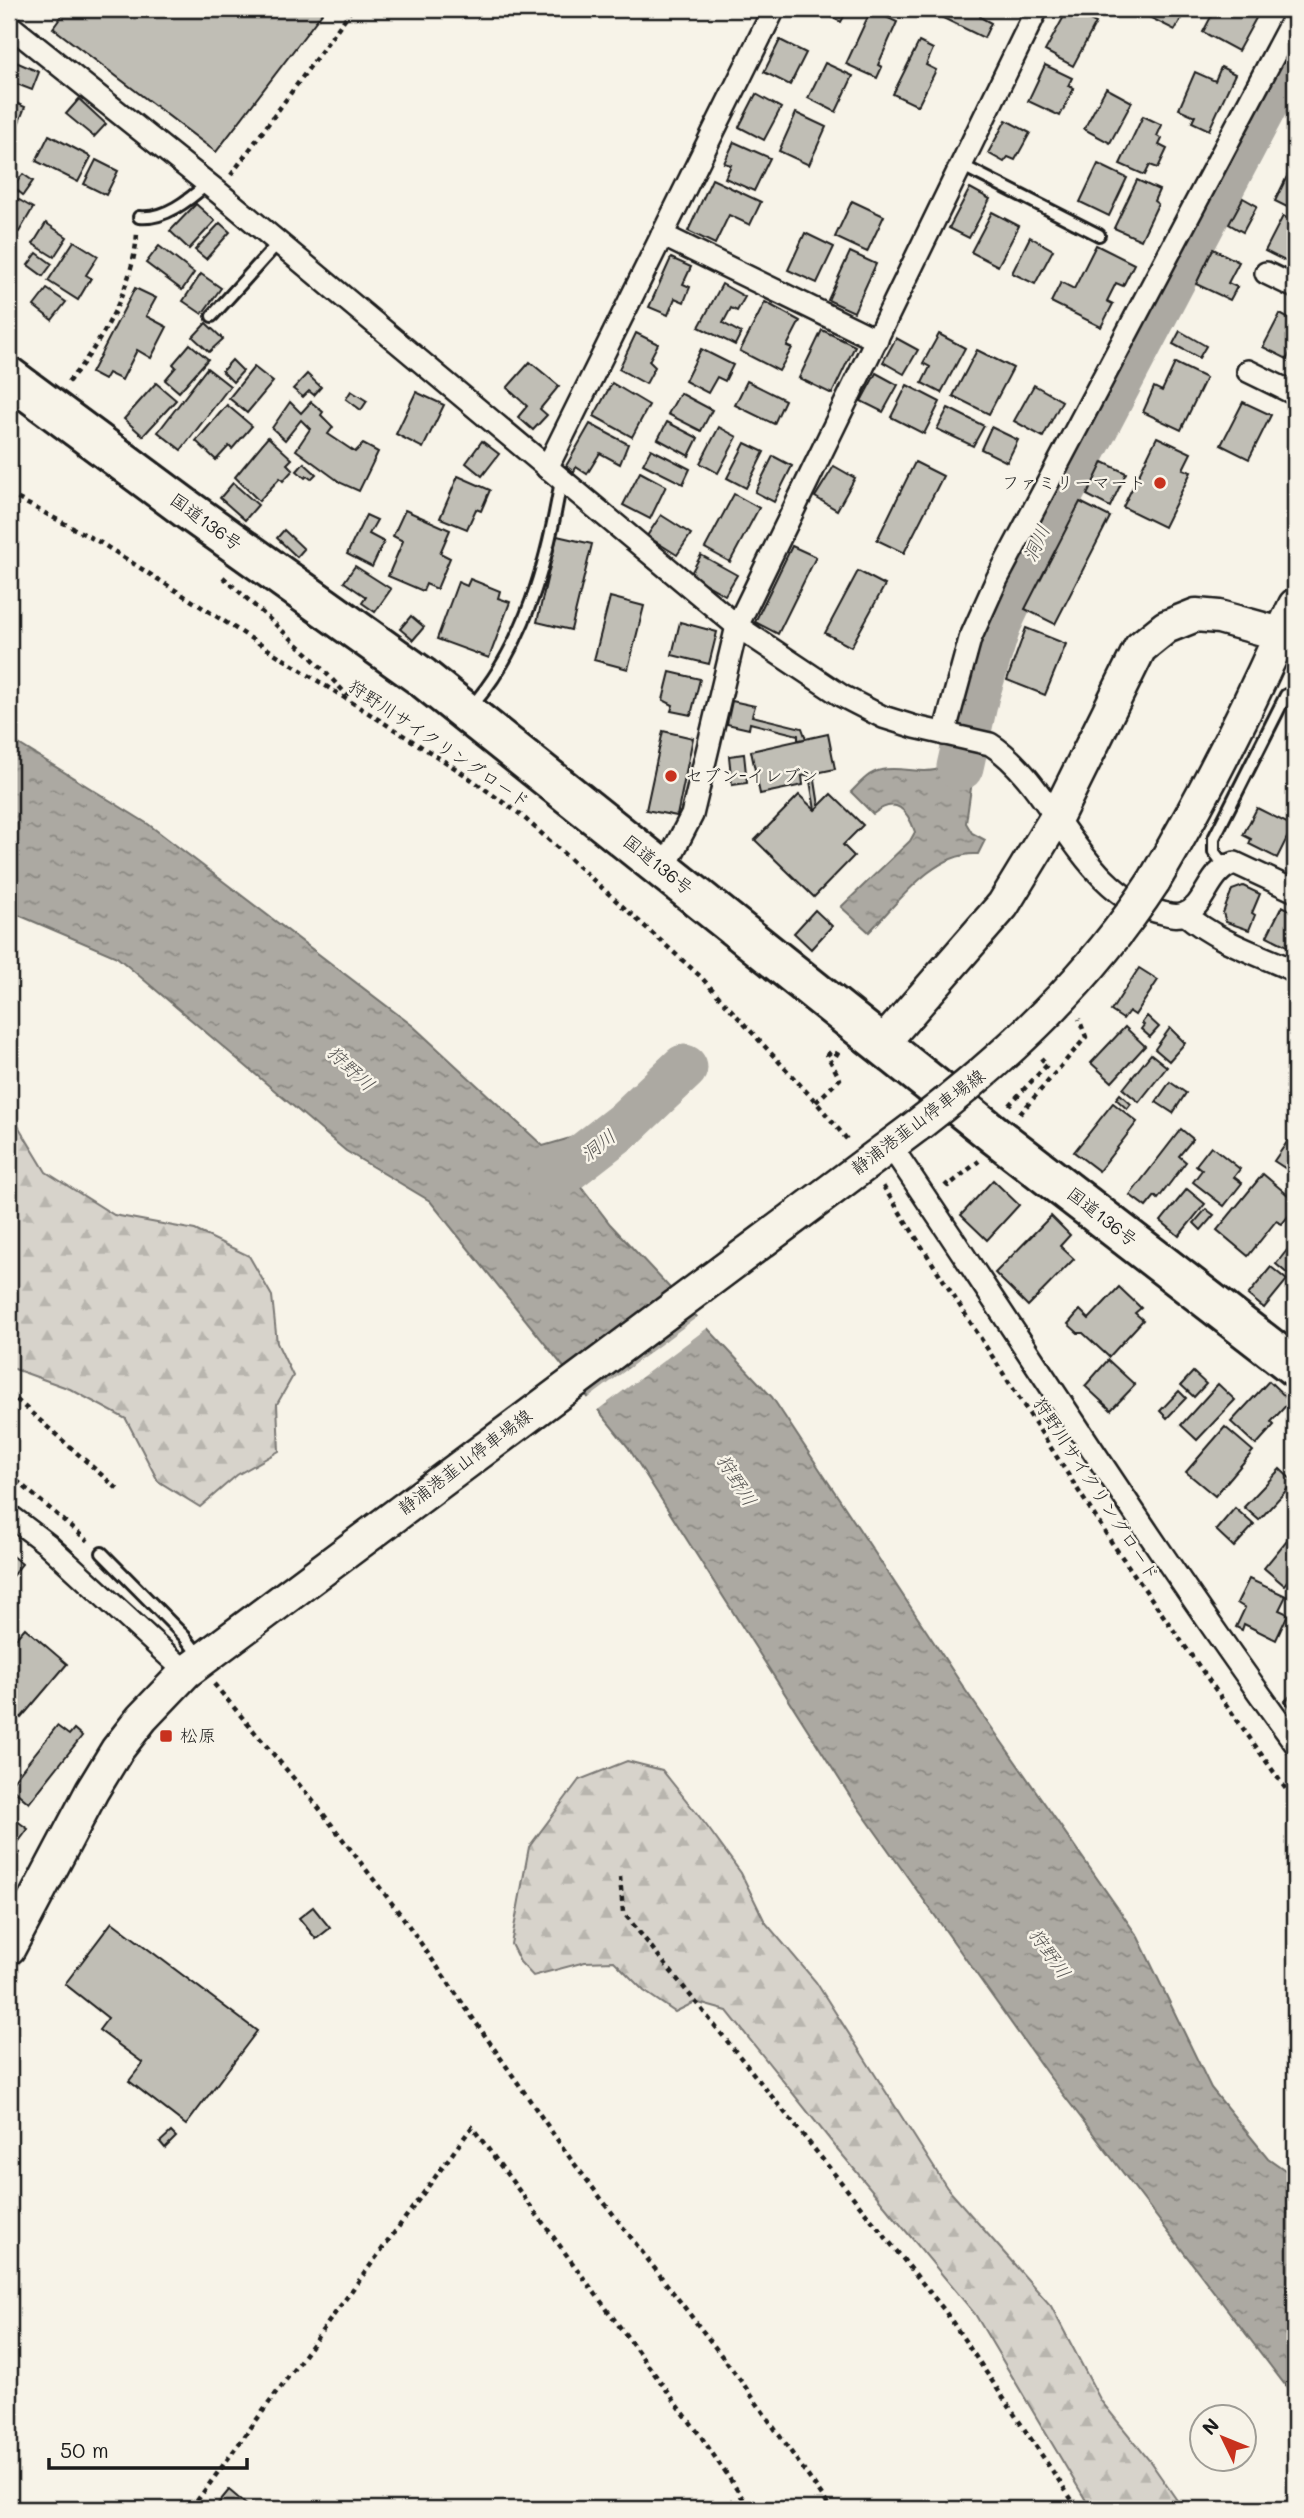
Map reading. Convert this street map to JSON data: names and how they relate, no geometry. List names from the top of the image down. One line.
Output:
{"streets":{"highway":["国道136号"],"main road":["静浦港韮山停車場線"],"path":["狩野川サイクリングロード"]},"crossings":[["狩野川サイクリングロード","静浦港韮山停車場線"]],"water":["洞川","狩野川"],"places":{"other":["ファミリーマート","セブン-イレブン"],"transit":["松原"]},"scale_bar":"50 m","north":"top left"}
